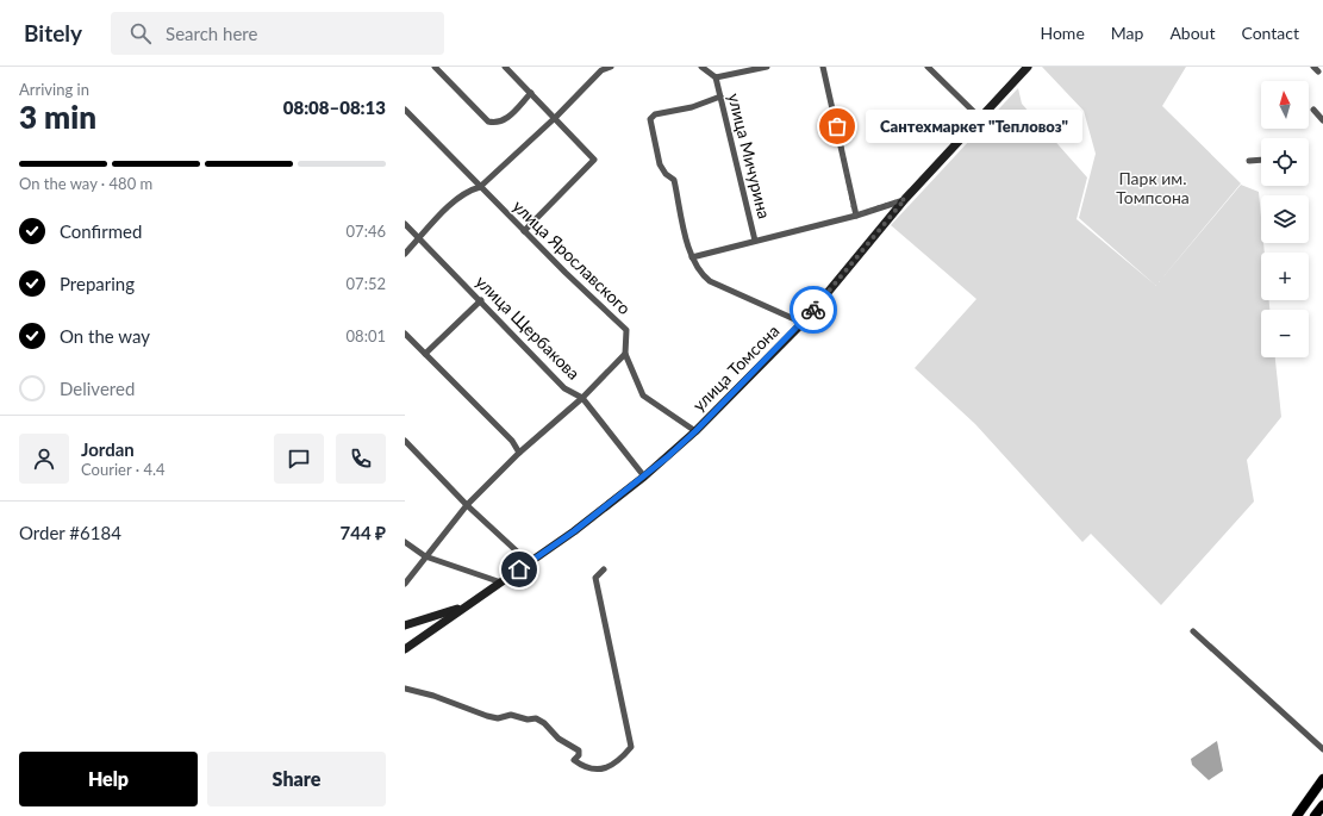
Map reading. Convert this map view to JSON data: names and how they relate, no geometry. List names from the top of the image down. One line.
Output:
{"streets":{"street":["улица Мичурина","улица Ярославского","улица Щербакова","улица Томсона"]},"crossings":[["улица Ярославского","улица Томсона"],["улица Щербакова","улица Томсона"]],"parks":["Парк им. Томпсона"],"places":["Сантехмаркет \"Тепловоз\""],"north":"top","page":{"header":"Bitely","search":"Search here","nav":["Home","Map","About","Contact"],"heading":["3 min","Arriving in","08:08–08:13"],"panel":["Jordan","Courier · 4.4","Order #6184","744 ₽"],"map_buttons":["+","−"],"bubble":"Сантехмаркет \"Тепловоз\"","bar":"On the way · 480 m","list":[["Confirmed","07:46"],["Preparing","07:52"],["On the way","08:01"],"Delivered"],"buttons":["Help","Share"]}}
